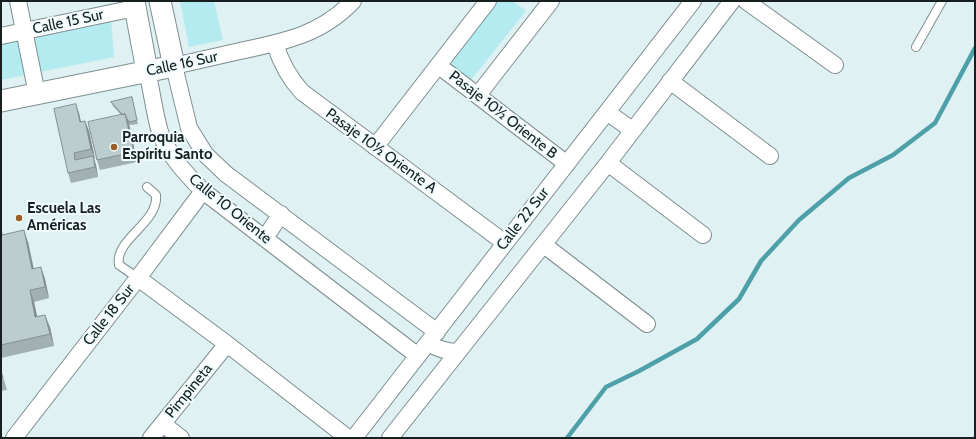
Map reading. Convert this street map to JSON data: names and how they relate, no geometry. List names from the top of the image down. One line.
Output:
{"streets":{"street":["Calle 15 Sur","Calle 16 Sur","Pasaje 10½ Oriente B","Pasaje 10½ Oriente A","Calle 10 Oriente","Calle 22 Sur","Calle 18 Sur","Pimpineta"]},"crossings":[["Calle 15 Sur","Calle 10 Oriente"],["Calle 16 Sur","Pasaje 10½ Oriente A"],["Calle 16 Sur","Calle 10 Oriente"],["Pasaje 10½ Oriente B","Calle 22 Sur"],["Pasaje 10½ Oriente A","Calle 22 Sur"],["Calle 10 Oriente","Calle 22 Sur"],["Calle 10 Oriente","Calle 18 Sur"]],"places":["Parroquia Espíritu Santo","Escuela Las Américas"]}
